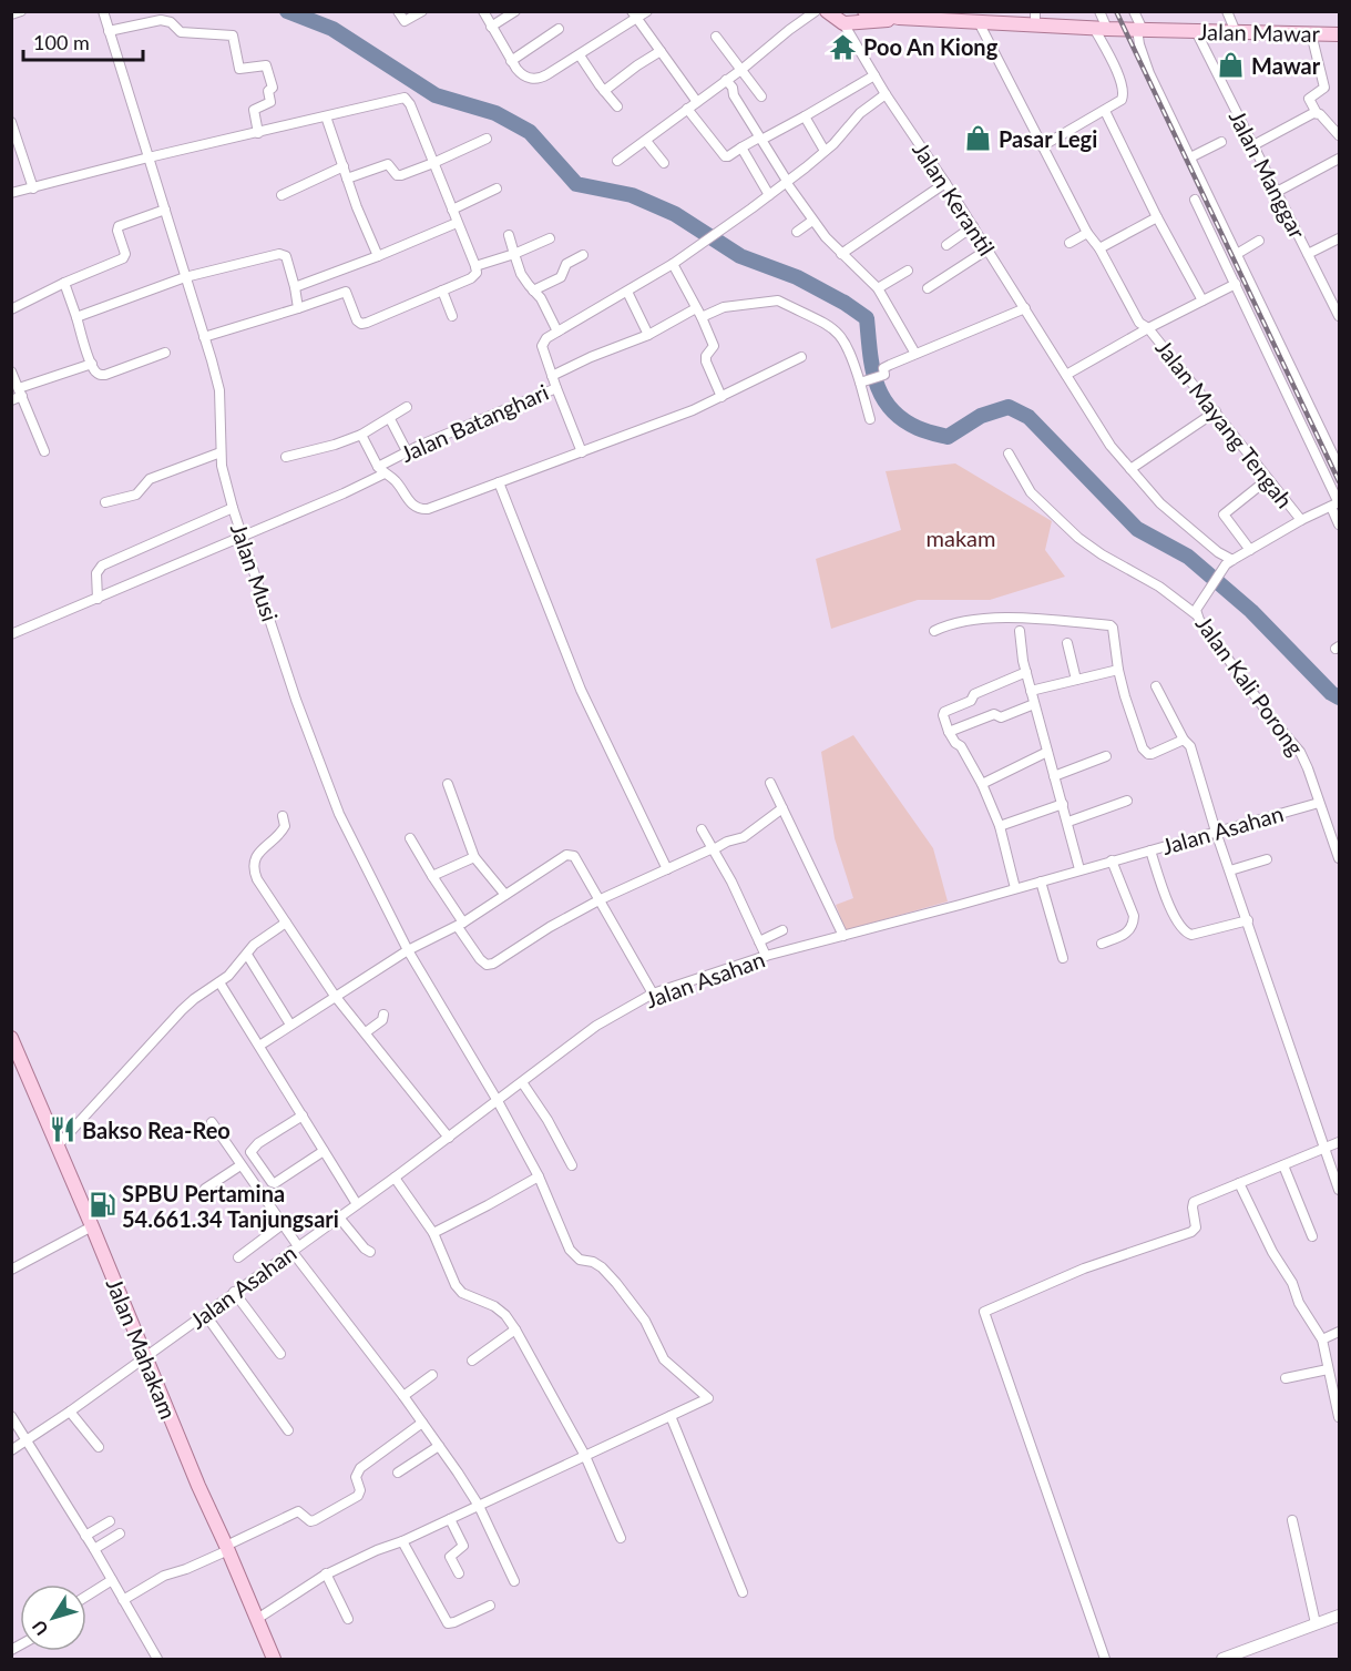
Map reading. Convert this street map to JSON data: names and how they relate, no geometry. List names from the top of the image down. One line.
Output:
{"streets":{"main road":["Jalan Mawar","Jalan Mahakam"],"street":["Jalan Manggar","Jalan Kerantil","Jalan Batanghari","Jalan Mayang Tengah","Jalan Musi","Jalan Kali Porong","Jalan Asahan"]},"crossings":[["Jalan Mawar","Jalan Manggar"],["Jalan Mawar","Jalan Kerantil"],["Jalan Mawar","Jalan Mayang Tengah"],["Jalan Kerantil","Jalan Kali Porong"],["Jalan Batanghari","Jalan Musi"],["Jalan Mayang Tengah","Jalan Kali Porong"],["Jalan Musi","Jalan Asahan"],["Jalan Kali Porong","Jalan Asahan"],["Jalan Asahan","Jalan Mahakam"]],"parks":["makam"],"places":{"temple":["Poo An Kiong"],"shop":["Mawar","Pasar Legi"],"restaurant":["Bakso Rea-Reo"],"fuel station":["SPBU Pertamina 54.661.34 Tanjungsari"]},"scale_bar":"100 m","north":"bottom left"}
